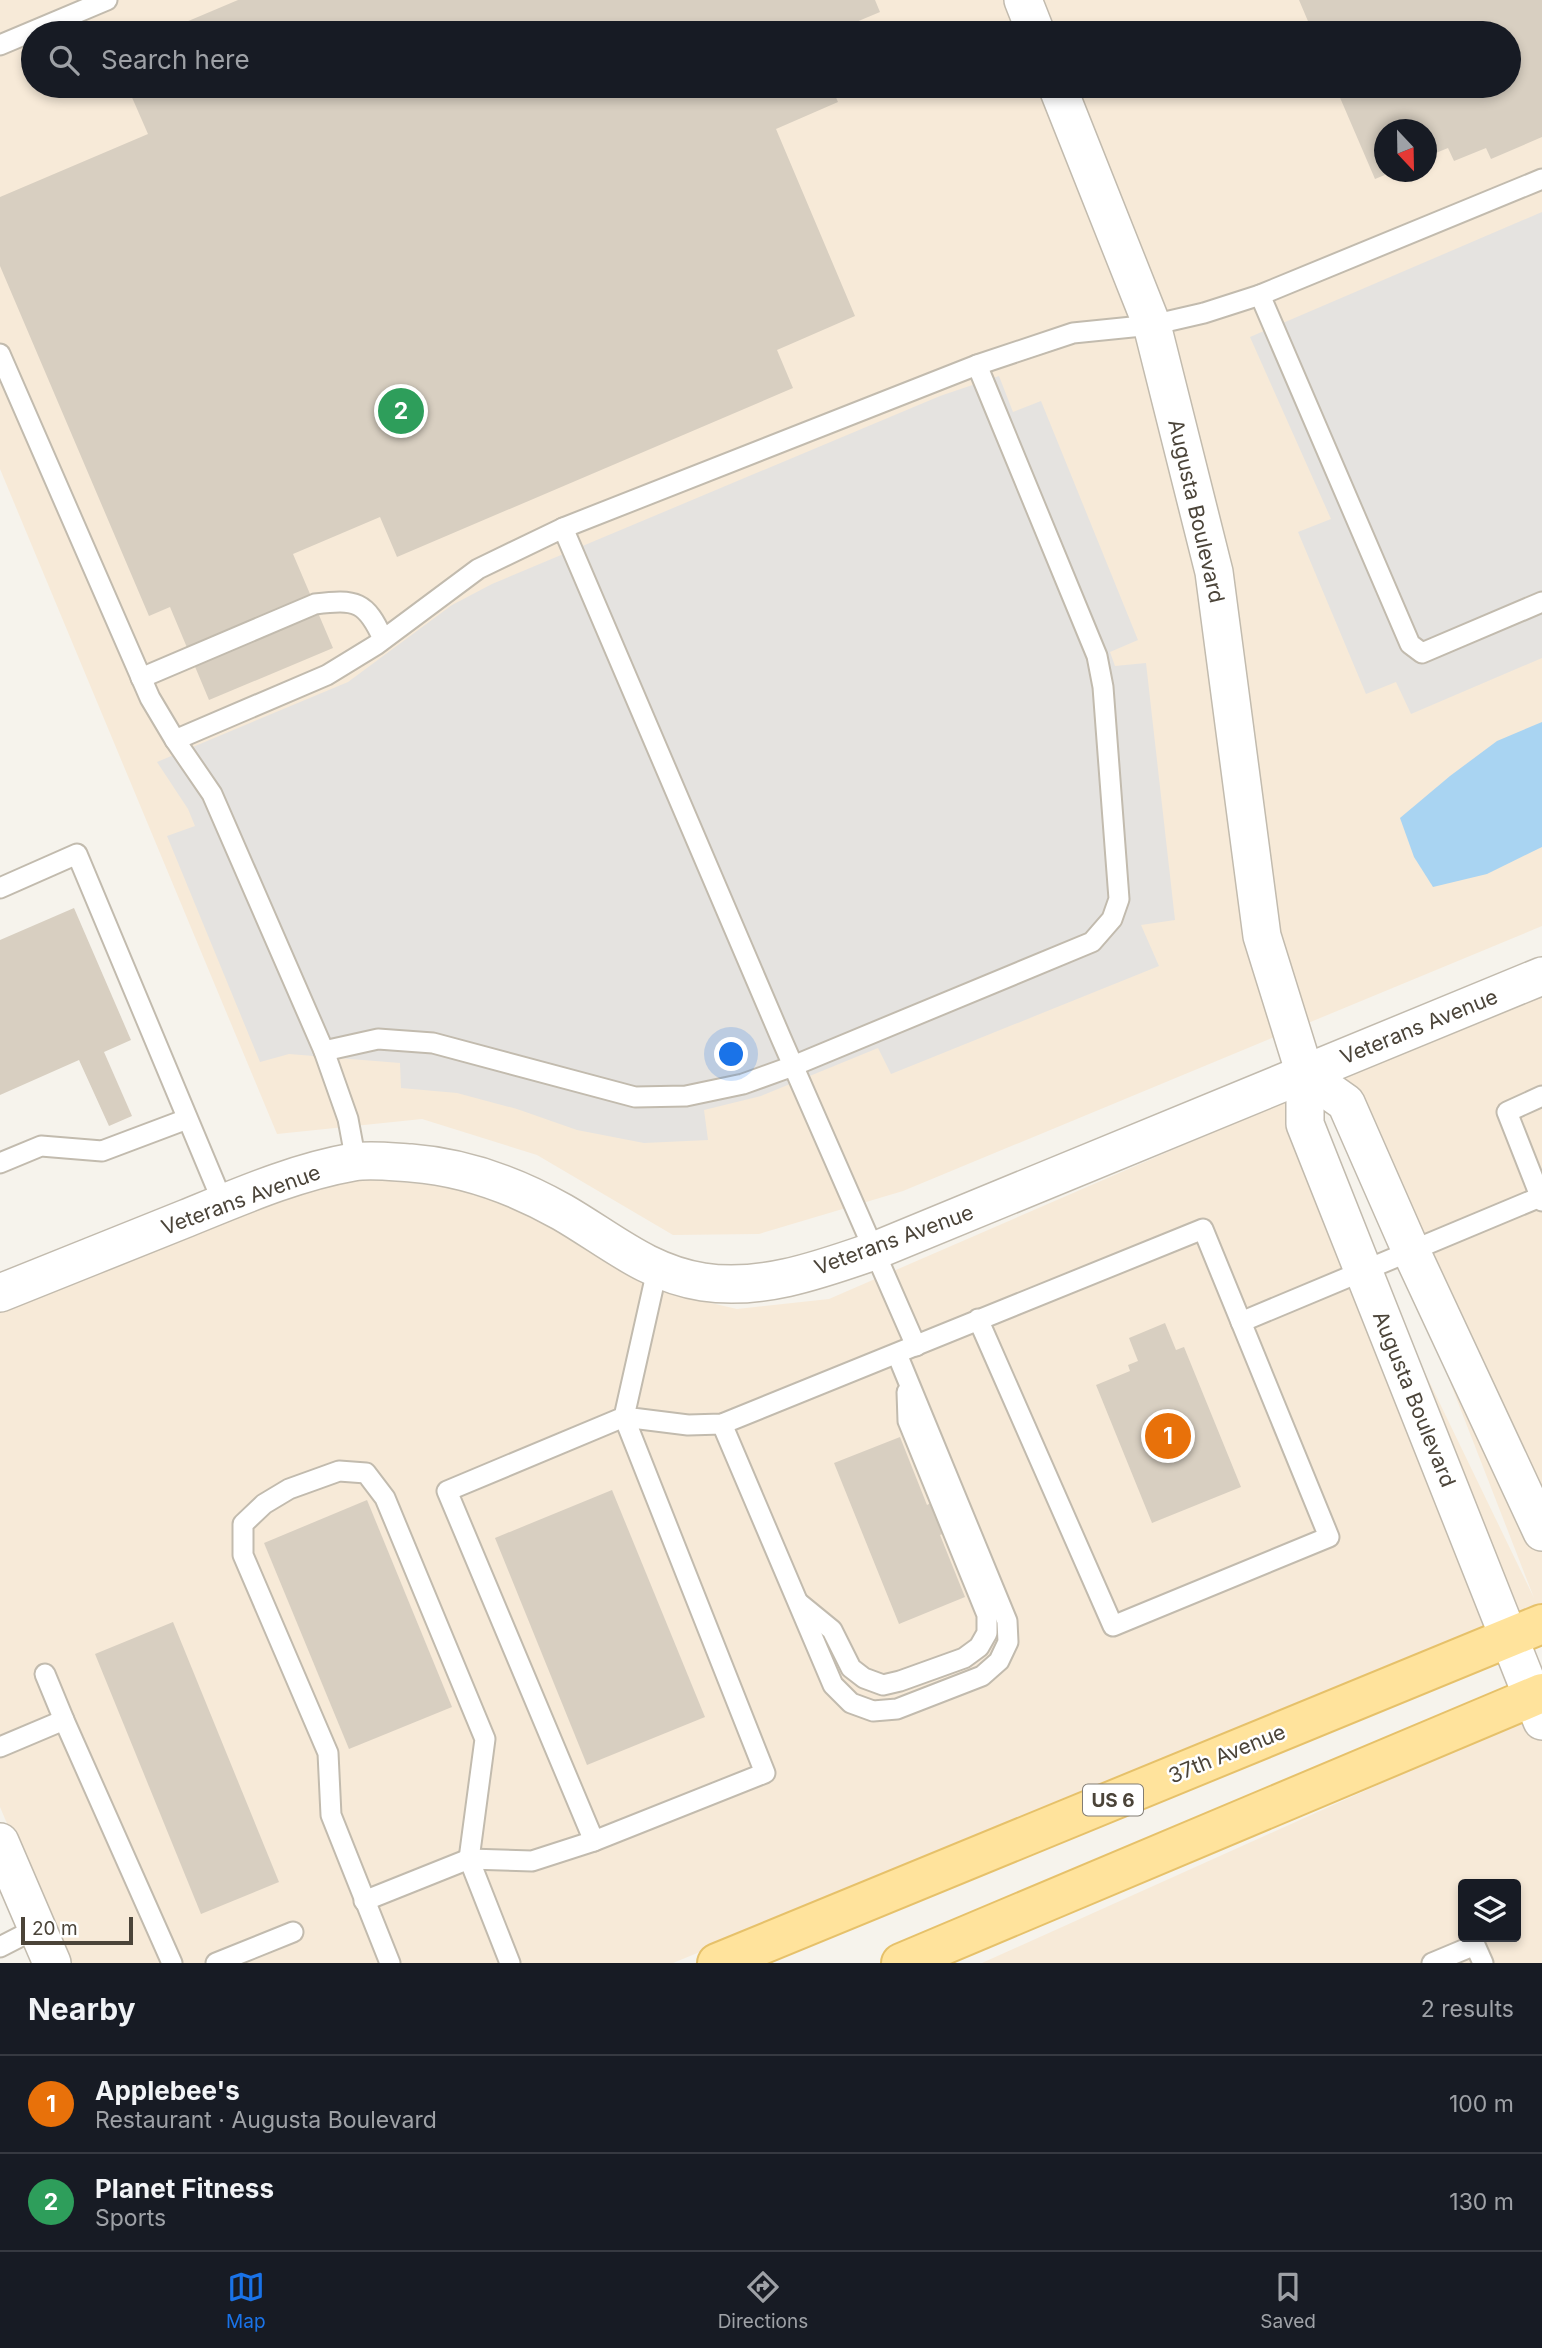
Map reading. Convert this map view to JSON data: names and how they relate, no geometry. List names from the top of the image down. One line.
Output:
{"streets":{"main road":["37th Avenue","US 6"],"street":["Augusta Boulevard","Veterans Avenue"]},"crossings":[["Augusta Boulevard","Veterans Avenue"],["Augusta Boulevard","37th Avenue"]],"scale_bar":"20 m","north":"bottom","page":{"search":"Search here","pins":["2","1"],"scale":"20 m","heading":["Nearby","2 results"],"list":[{"mark":"1","name":"Applebee's","note":"Restaurant · Augusta Boulevard","value":"100 m"},{"mark":"2","name":"Planet Fitness","note":"Sports","value":"130 m"}],"nav":["Map","Directions","Saved"]}}
